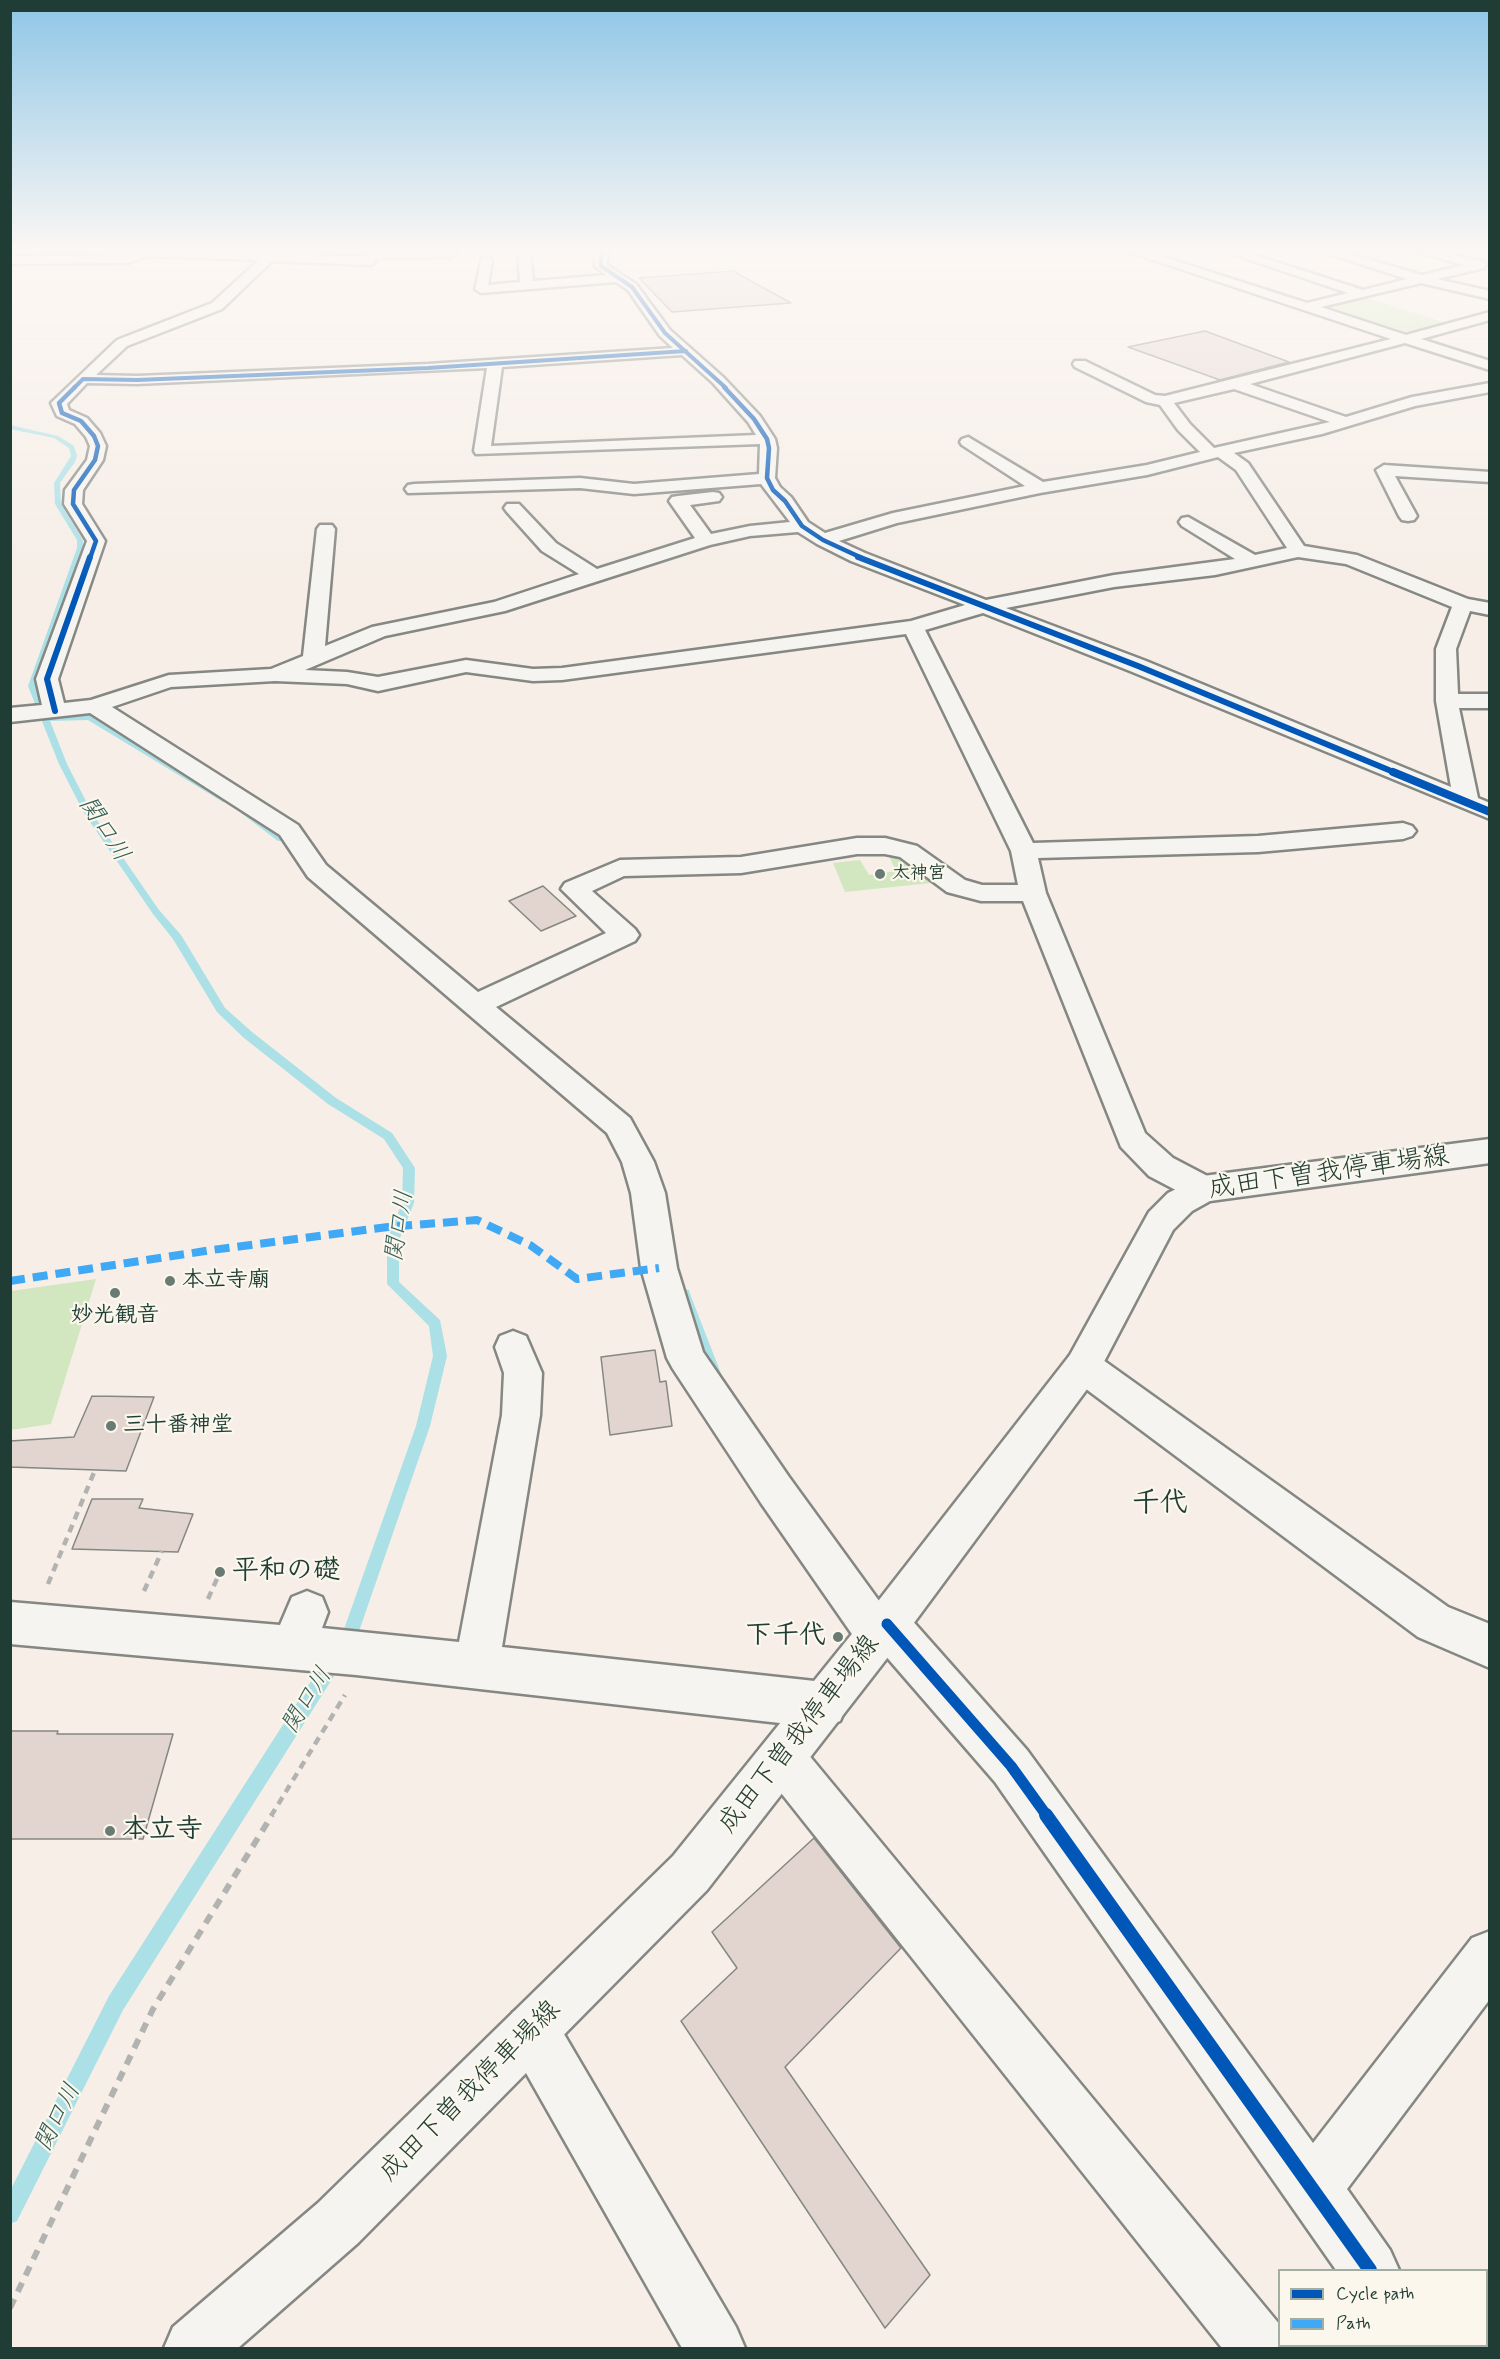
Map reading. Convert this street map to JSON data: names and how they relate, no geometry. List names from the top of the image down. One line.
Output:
{"streets":{"street":["成田下曽我停車場線"]},"districts":["千代"],"water":["関口川"],"places":["太神宮","本立寺廟","妙光観音","三十番神堂","平和の礎","下千代","本立寺"],"legend":["Cycle path","Path"]}
